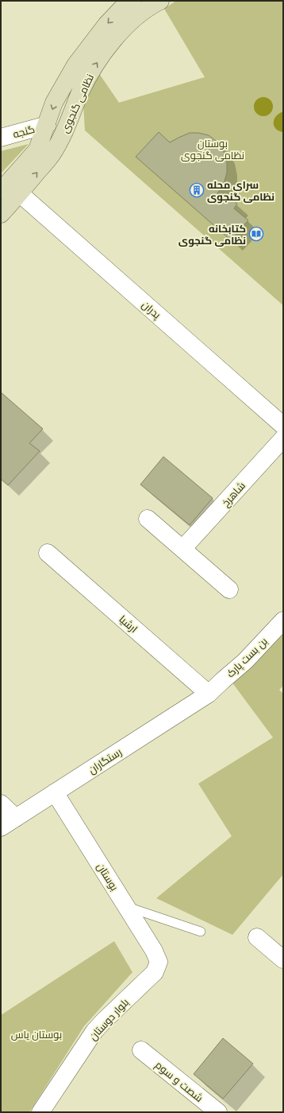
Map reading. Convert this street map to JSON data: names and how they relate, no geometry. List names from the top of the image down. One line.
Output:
{"streets":{"street":["نظامی گنجوی","گنجه","پدران","شاهرخ","ارشیا","بن بست پارک","رستگاران","بوستان","بلوار دوستان","شصت و سوم"]},"crossings":[["نظامی گنجوی","گنجه"],["نظامی گنجوی","پدران"],["ارشیا","بن بست پارک"],["ارشیا","رستگاران"],["بن بست پارک","رستگاران"],["رستگاران","بوستان"],["بوستان","بلوار دوستان"]],"parks":["بوستان نظامی گنجوی","بوستان یاس"],"places":{"building":["سرای محله نظامی گنجوی"],"library":["كتابخانه نظامی گنجوی"]}}
